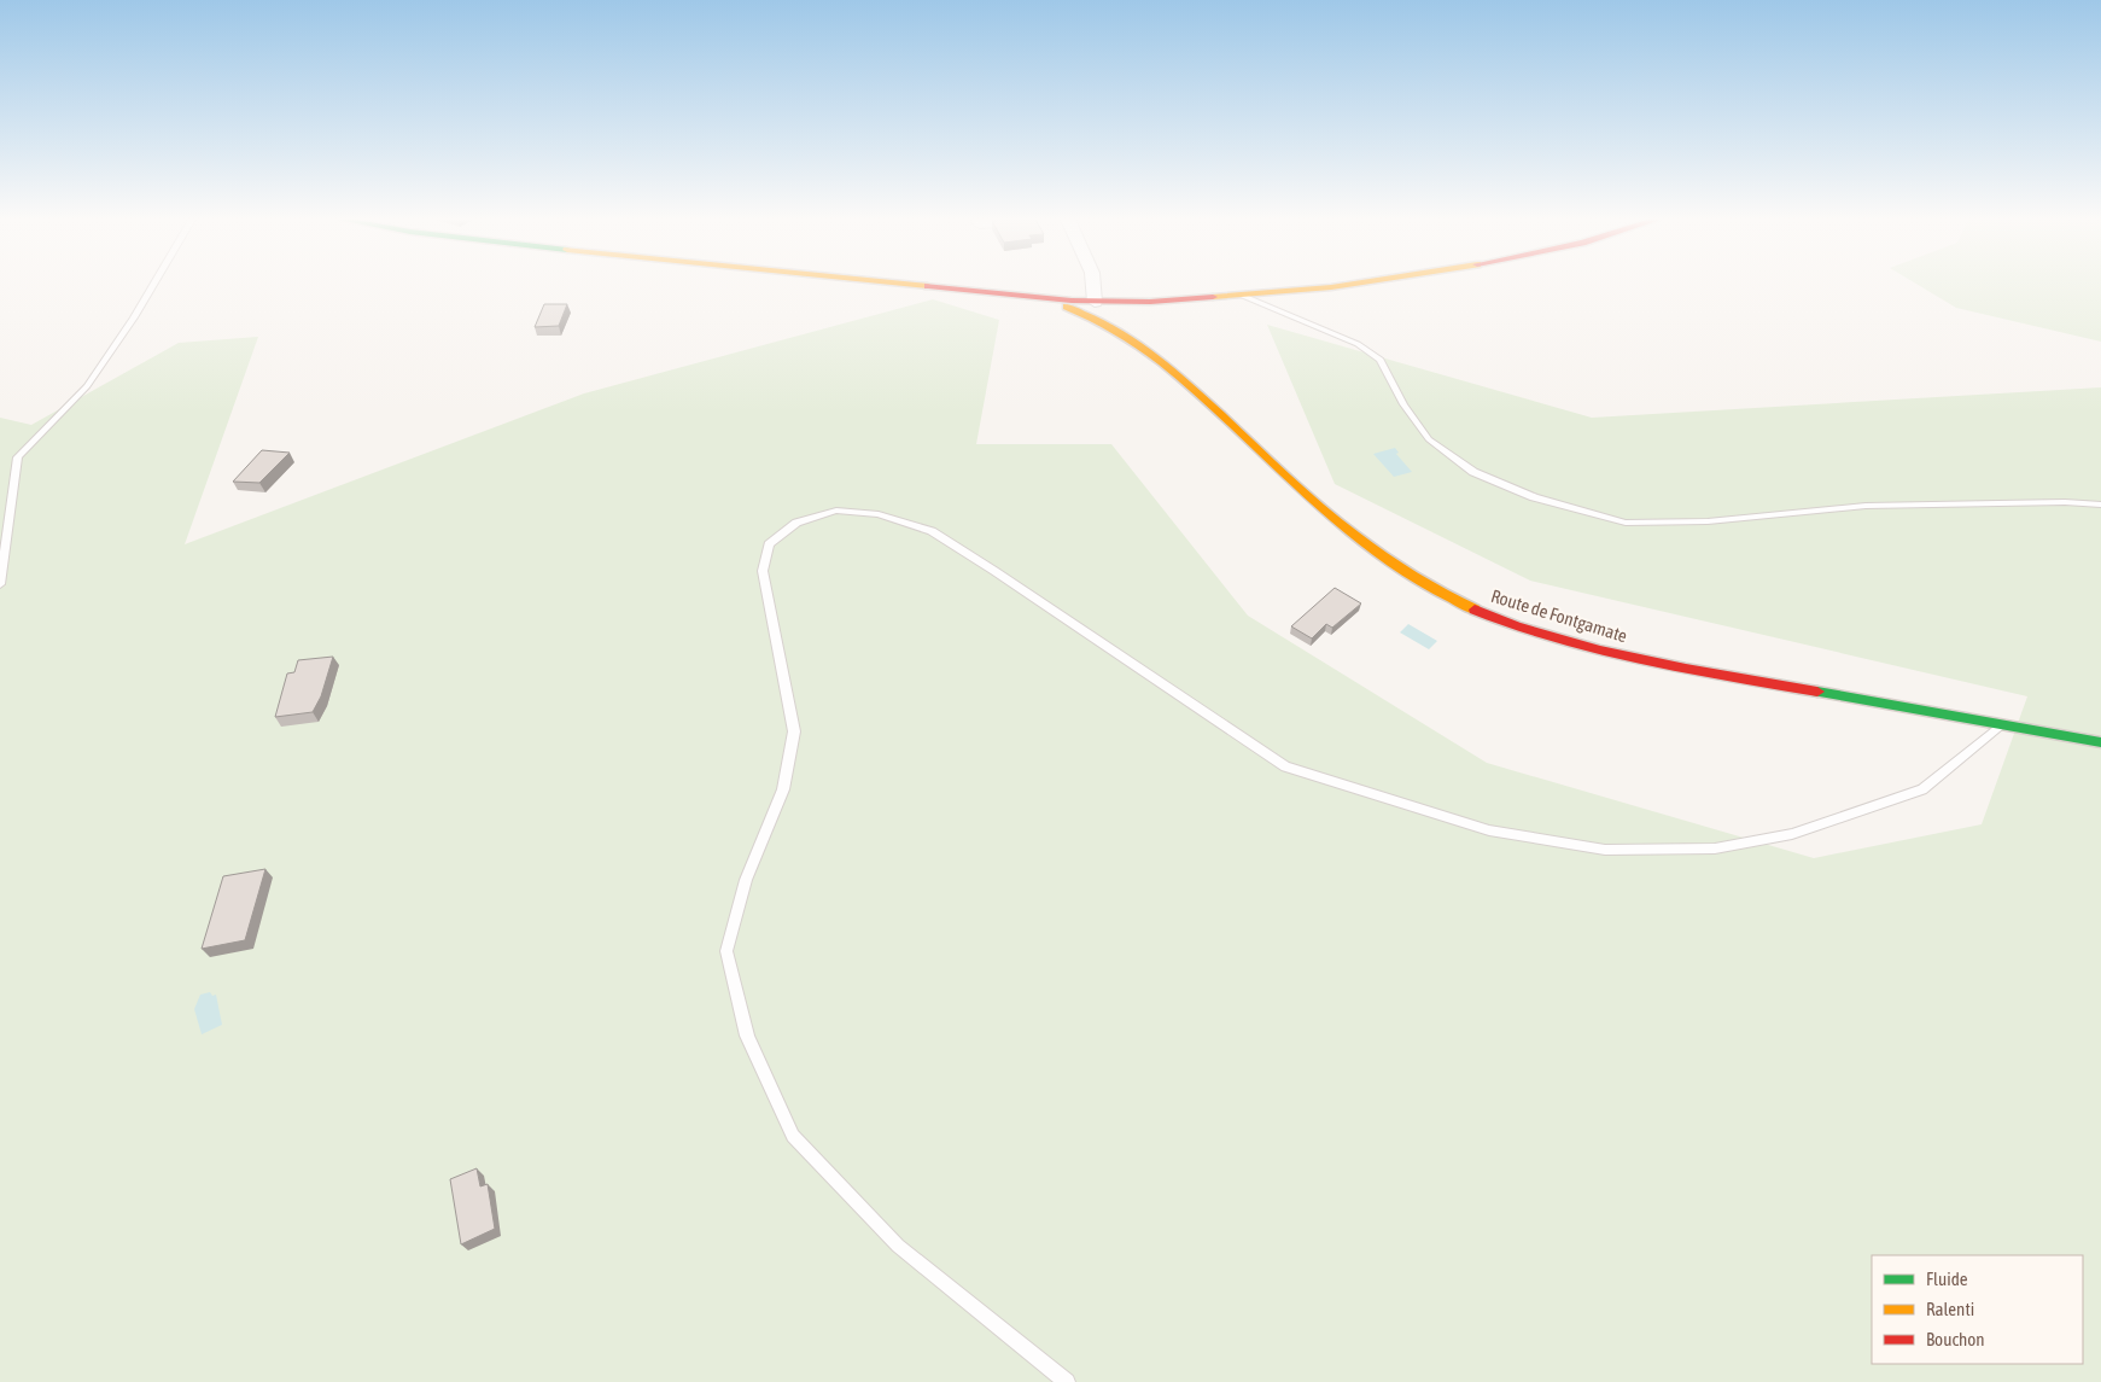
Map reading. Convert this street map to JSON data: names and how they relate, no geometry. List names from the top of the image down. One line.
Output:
{"streets":{"street":["Route de Fontgamate"]},"legend":["Fluide","Ralenti","Bouchon"]}
